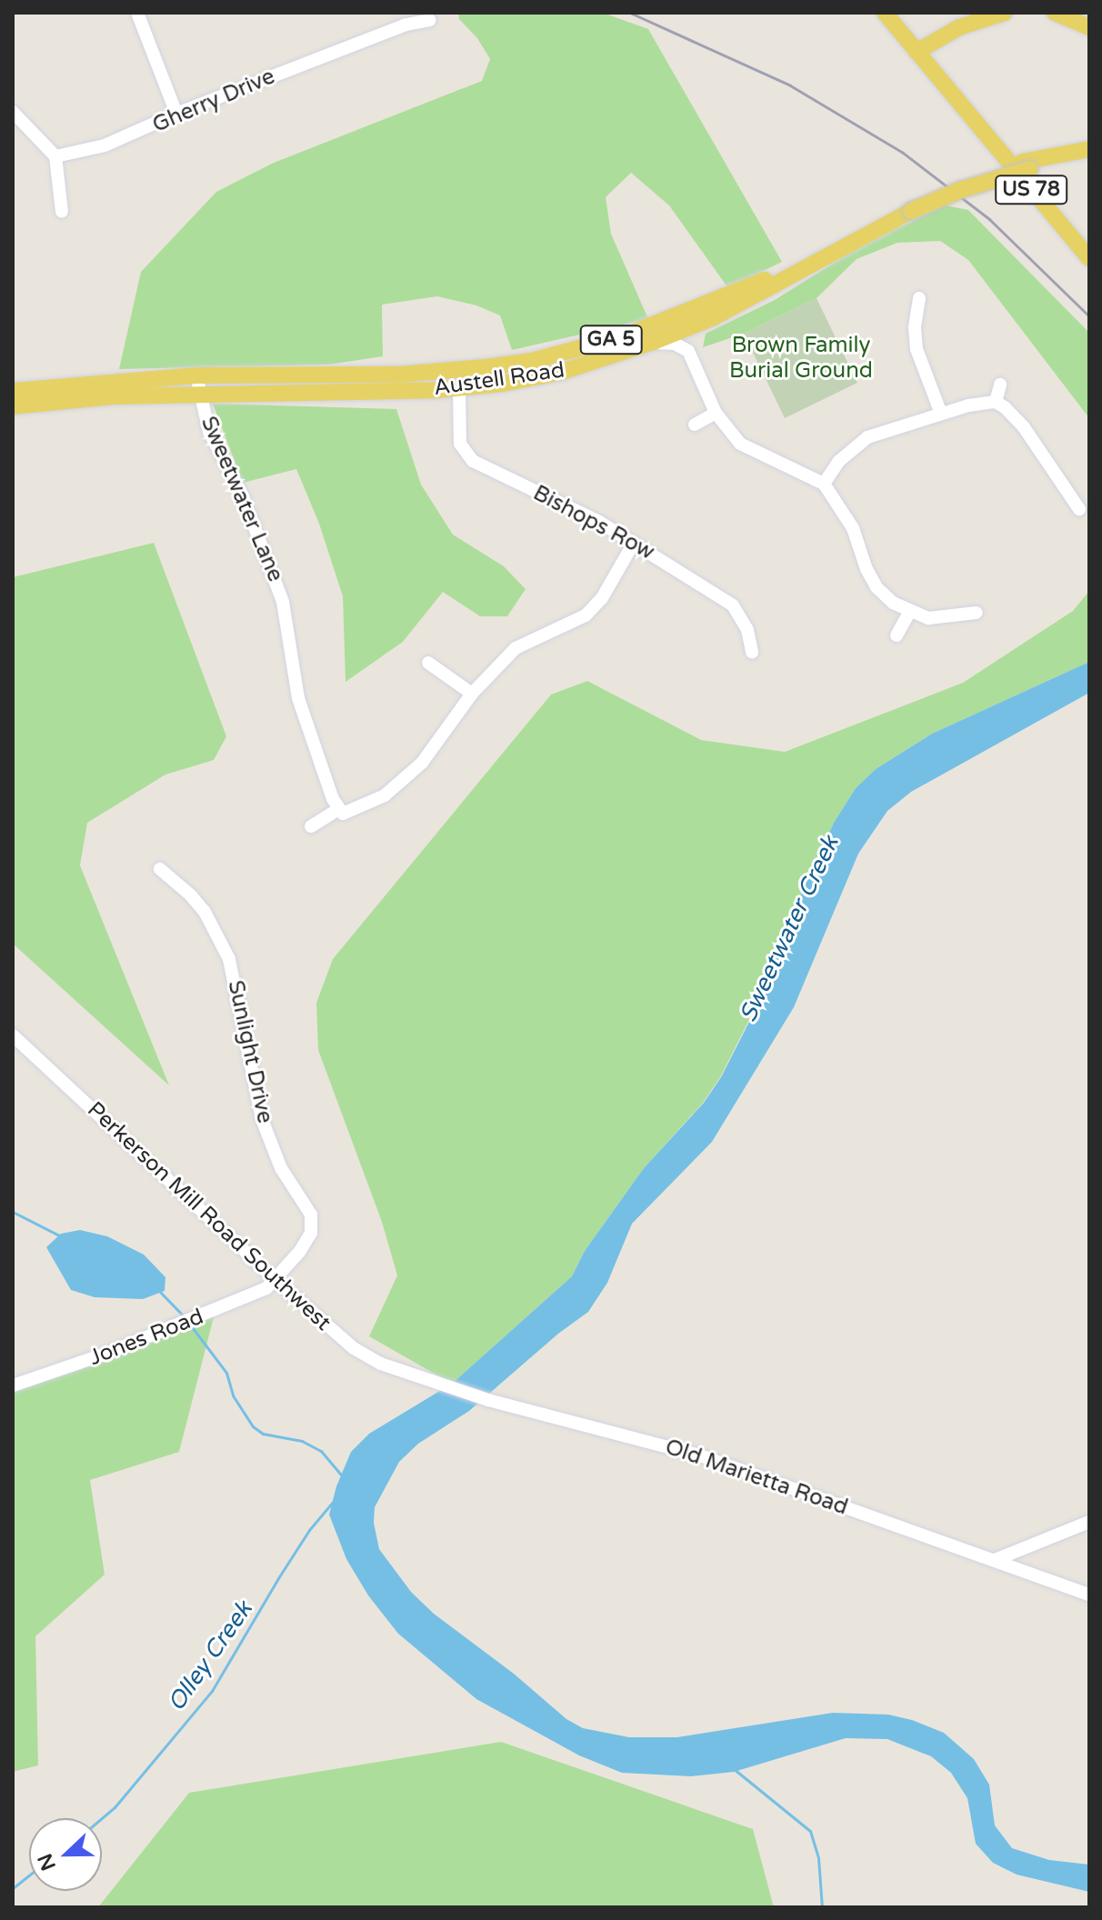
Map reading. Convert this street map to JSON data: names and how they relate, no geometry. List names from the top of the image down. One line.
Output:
{"streets":{"main road":["US 78","GA 5","Austell Road"],"street":["Gherry Drive","Sweetwater Lane","Bishops Row","Sunlight Drive","Perkerson Mill Road Southwest","Jones Road","Old Marietta Road"]},"crossings":[["GA 5","Austell Road"],["Austell Road","Sweetwater Lane"],["Austell Road","Bishops Row"],["Sunlight Drive","Perkerson Mill Road Southwest"],["Sunlight Drive","Jones Road"],["Perkerson Mill Road Southwest","Jones Road"],["Perkerson Mill Road Southwest","Old Marietta Road"]],"water":["Sweetwater Creek","Olley Creek"],"parks":["Brown Family Burial Ground"],"north":"left"}
